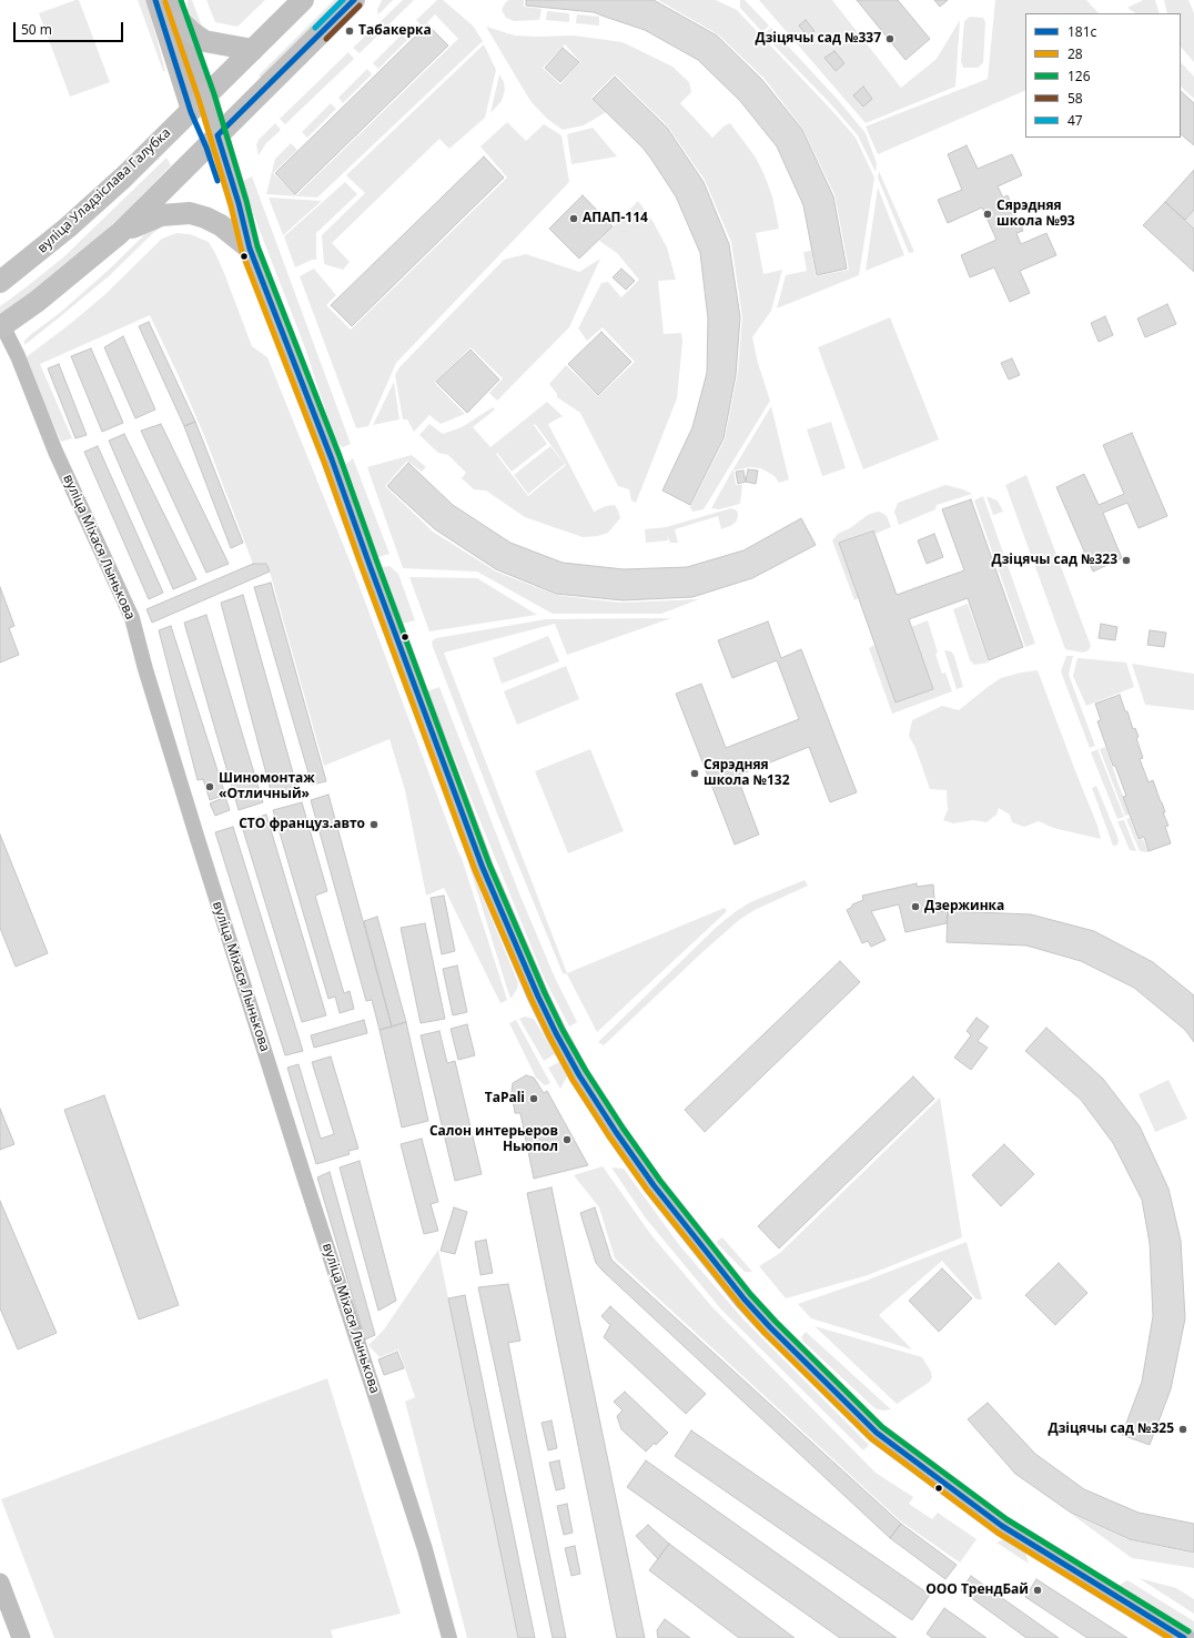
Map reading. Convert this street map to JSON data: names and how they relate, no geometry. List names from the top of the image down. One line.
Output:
{"streets":{"main road":["вуліца Уладзіслава Галубка"],"street":["вуліца Міхася Лынькова"]},"places":["Табакерка","Дзіцячы сад №337","Сярэдняя школа №93","АПАП-114","Дзіцячы сад №323","Сярэдняя школа №132","Шиномонтаж «Отличный»","СТО француз.авто","Дзержинка","TaPali","Салон интерьеров Ньюпол","Дзіцячы сад №325","ООО ТрендБай"],"lines":["transit line 181с","transit line 126","transit line 47","transit line 28","transit line 58"],"legend":["181с","28","126","58","47"],"scale_bar":"50 m"}
